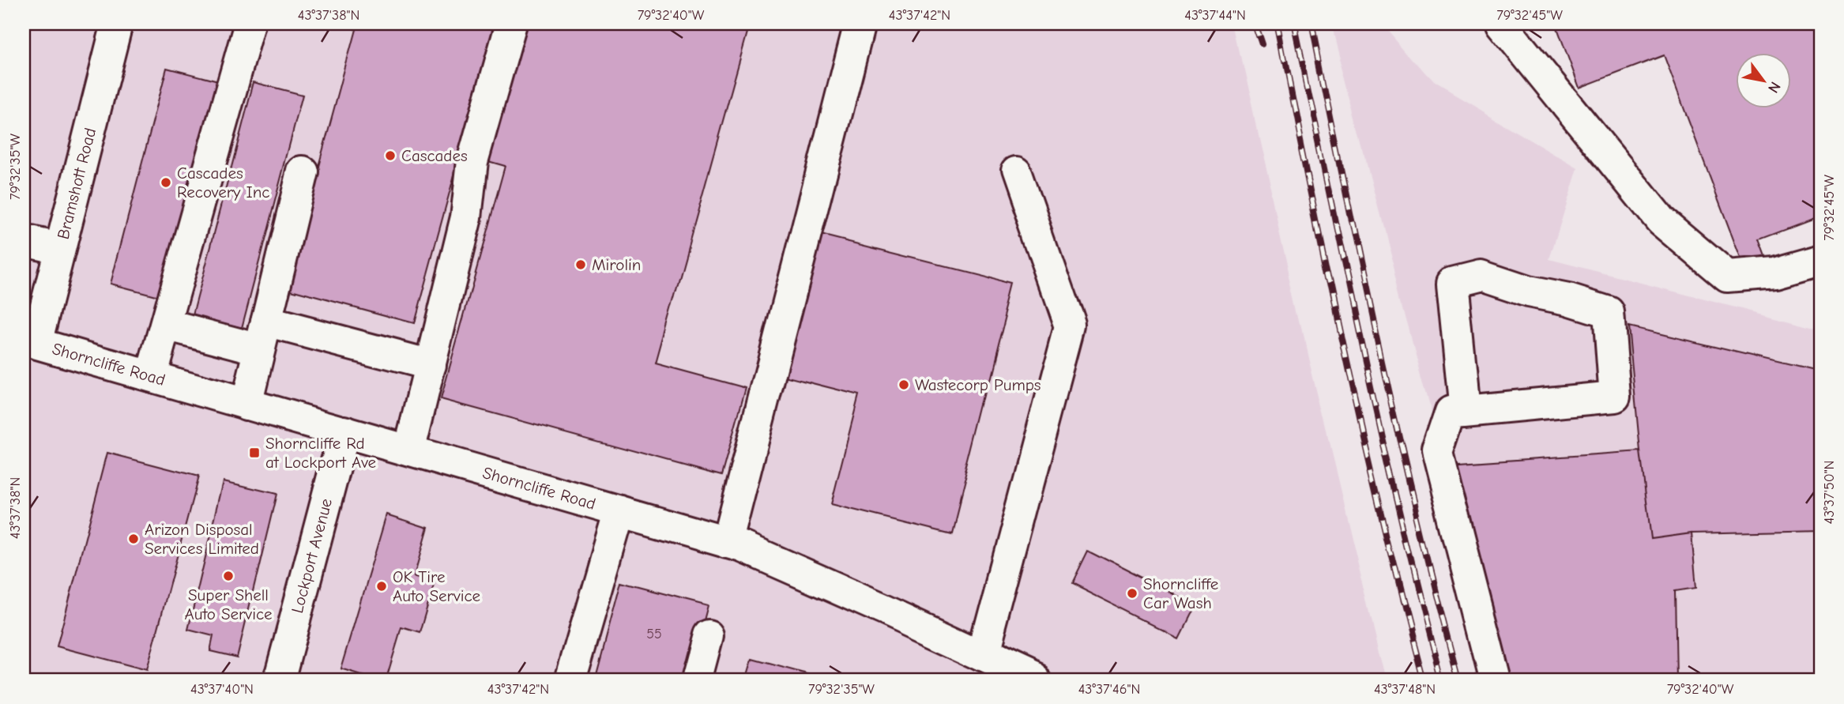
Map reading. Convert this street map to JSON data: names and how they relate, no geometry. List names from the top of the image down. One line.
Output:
{"streets":{"street":["Bramshott Road","Shorncliffe Road","Lockport Avenue"]},"crossings":[["Bramshott Road","Shorncliffe Road"],["Shorncliffe Road","Lockport Avenue"]],"places":{"other":["Cascades","Cascades Recovery Inc","Mirolin","Wastecorp Pumps","Arizon Disposal Services Limited","Super Shell Auto Service","OK Tire Auto Service","Shorncliffe Car Wash"],"transit":["Shorncliffe Rd at Lockport Ave"]},"house_numbers":["55"],"north":"bottom right","coordinates":["43°37'38\"N","79°32'40\"W","43°37'42\"N","43°37'44\"N","79°32'45\"W","79°32'35\"W","43°37'50\"N","43°37'40\"N","43°37'46\"N","43°37'48\"N"]}
